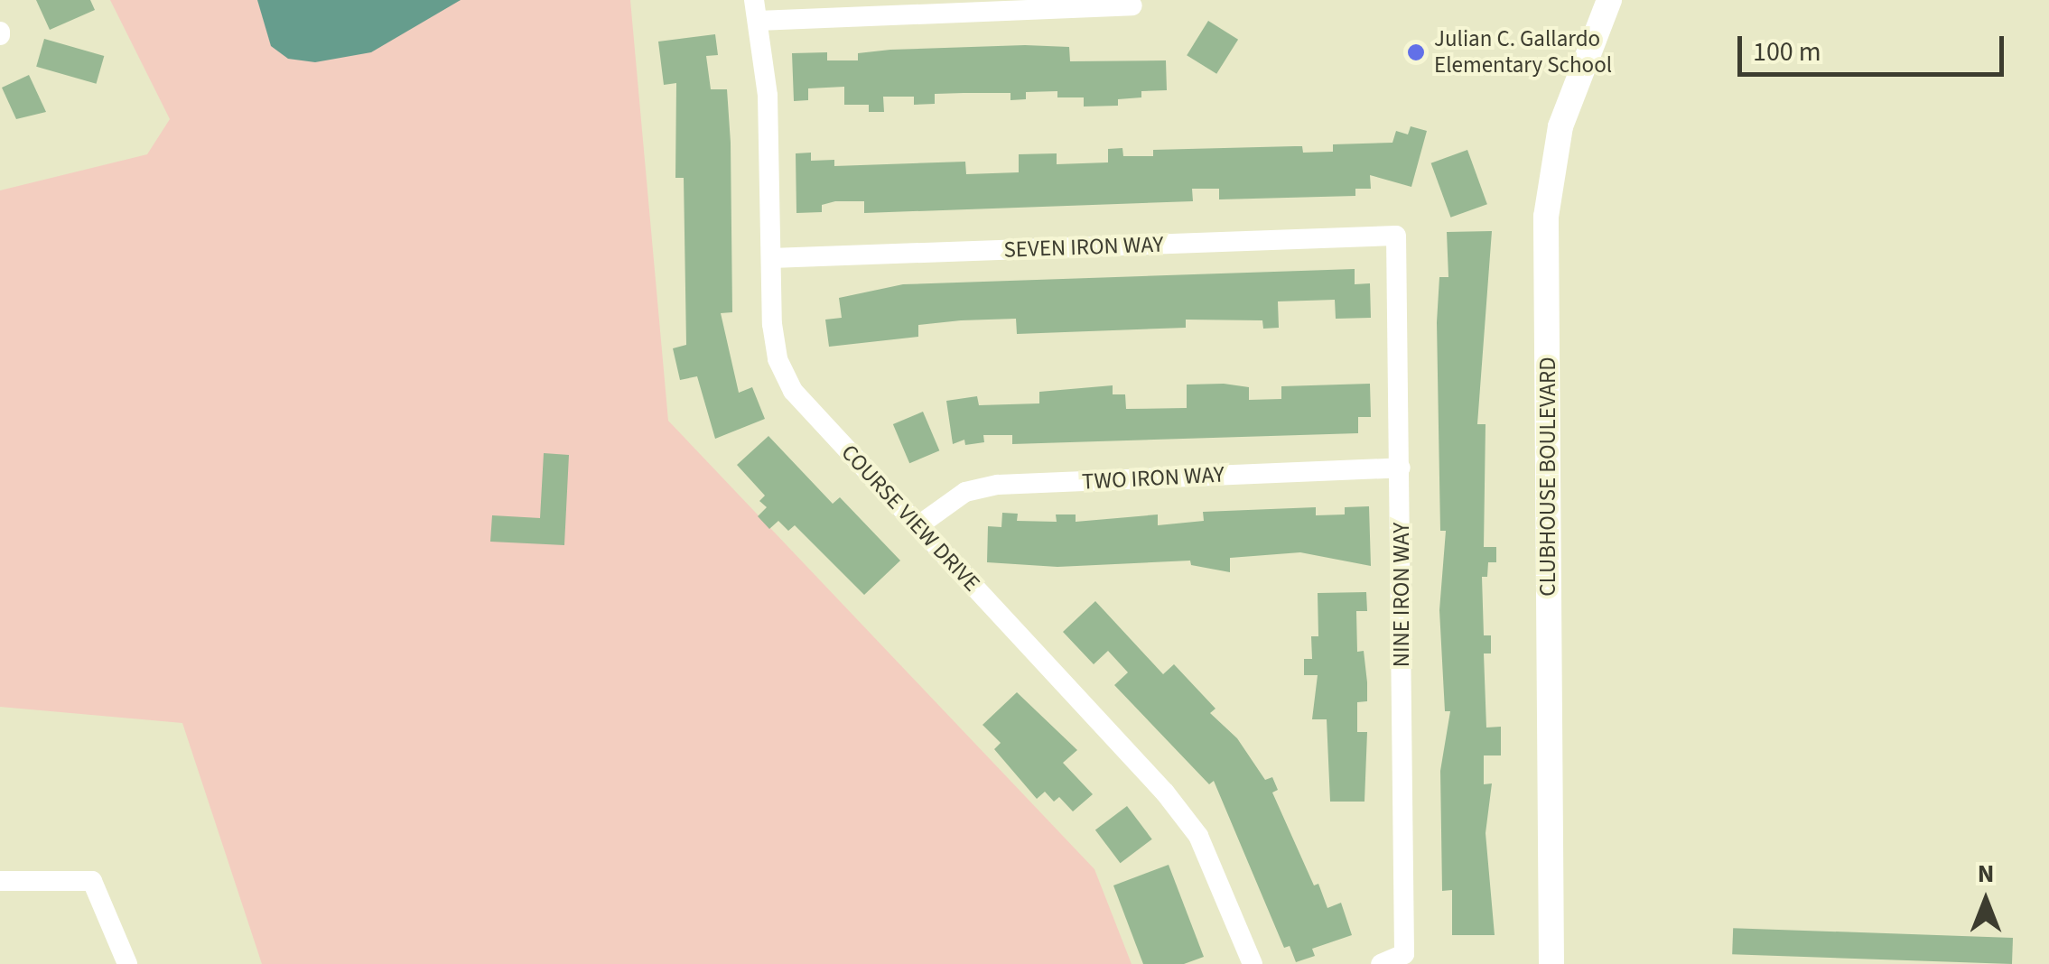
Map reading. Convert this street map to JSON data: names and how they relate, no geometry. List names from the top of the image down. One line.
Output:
{"streets":{"street":["SEVEN IRON WAY","CLUBHOUSE BOULEVARD","TWO IRON WAY","COURSE VIEW DRIVE","NINE IRON WAY"]},"crossings":[["SEVEN IRON WAY","COURSE VIEW DRIVE"],["SEVEN IRON WAY","NINE IRON WAY"],["TWO IRON WAY","COURSE VIEW DRIVE"],["TWO IRON WAY","NINE IRON WAY"]],"places":["Julian C. Gallardo Elementary School"],"scale_bar":"100 m","north":"top"}
